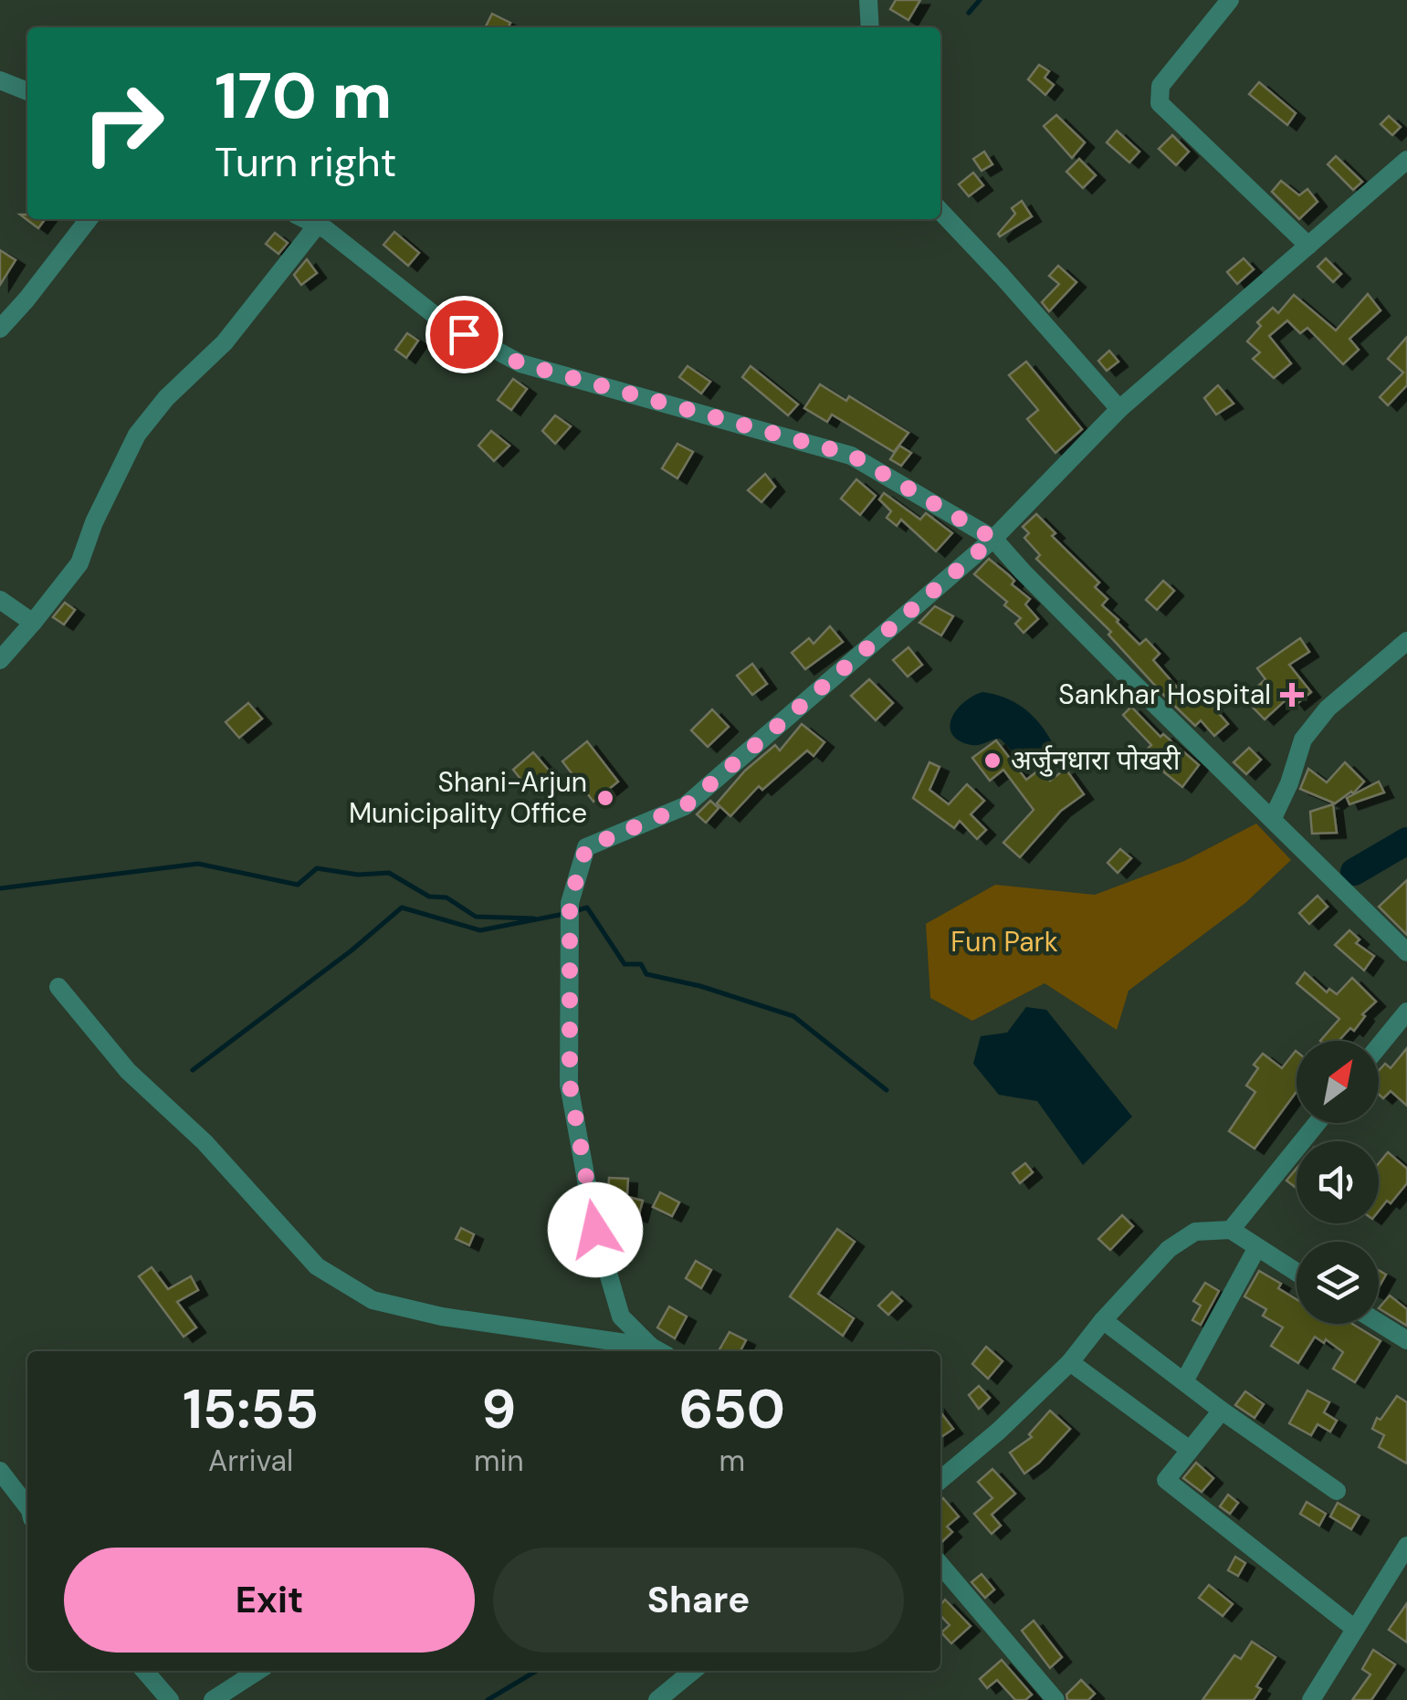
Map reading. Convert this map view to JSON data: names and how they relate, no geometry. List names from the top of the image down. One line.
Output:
{"parks":["Fun Park"],"places":{"health":["Sankhar Hospital"],"other":["अर्जुनधारा पोखरी","Shani-Arjun Municipality Office"]},"north":"top right","page":{"turn":["170 m","Turn right"],"eta":["15:55","Arrival","9","min","650","m"],"buttons":["Exit","Share"]}}
